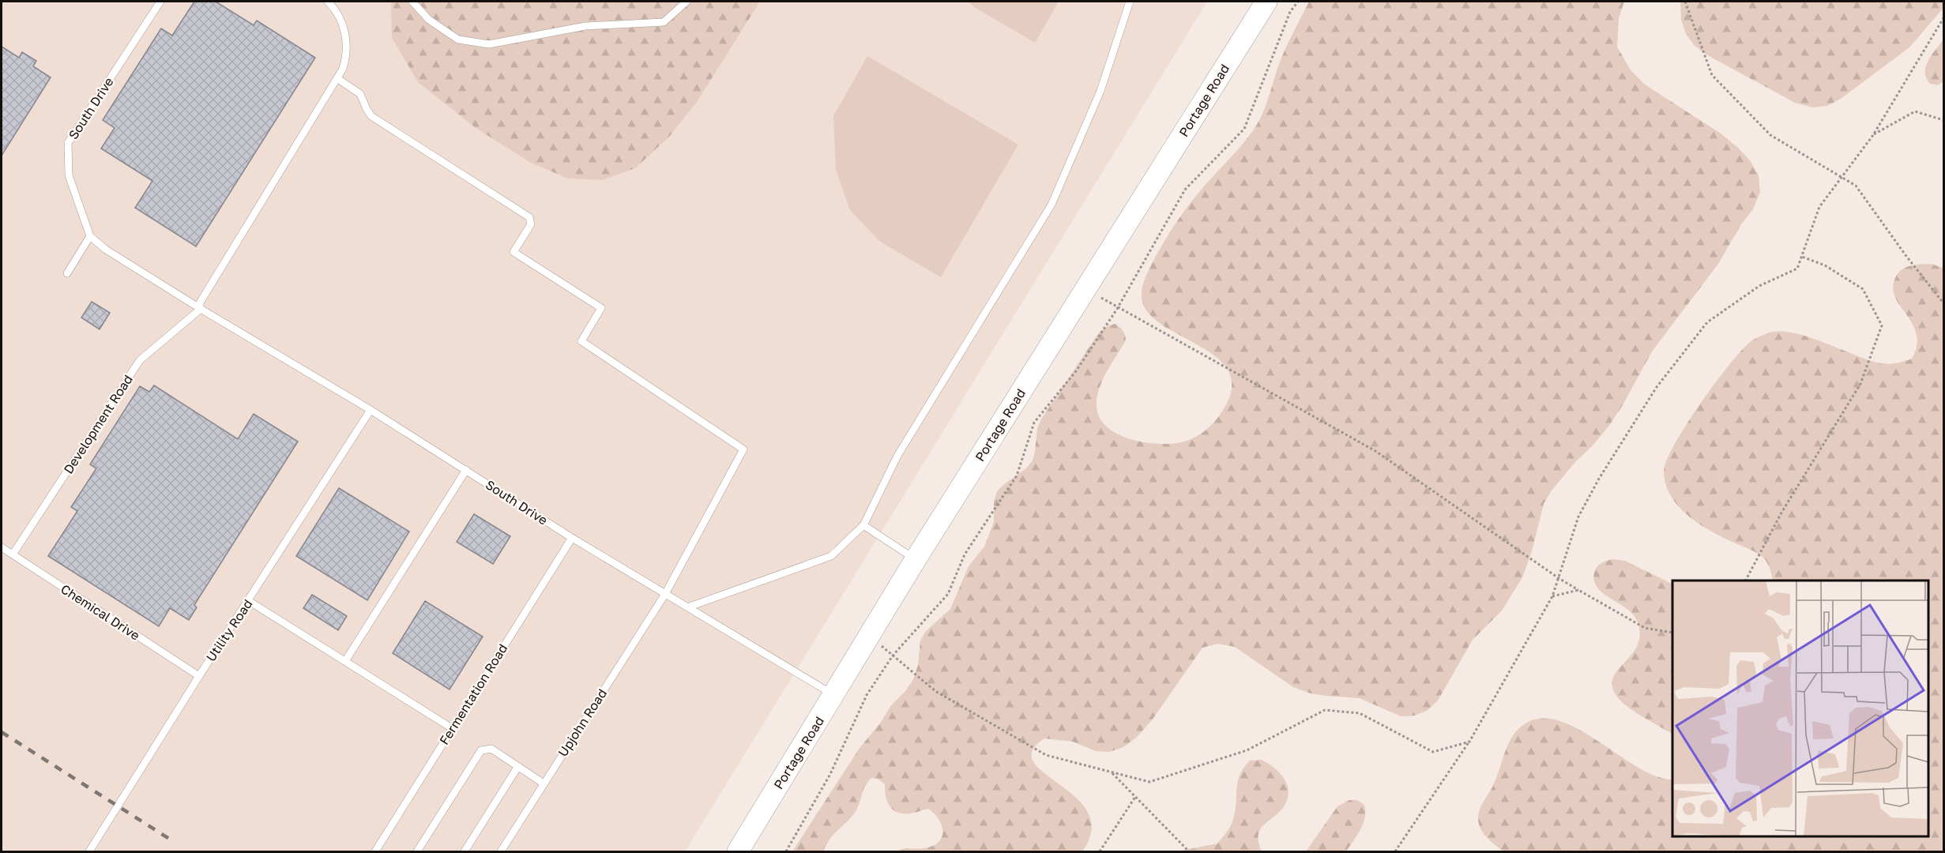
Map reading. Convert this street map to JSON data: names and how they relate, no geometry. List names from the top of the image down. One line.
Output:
{"streets":{"main road":["Portage Road"],"lane":["South Drive","Development Road","Chemical Drive","Utility Road","Fermentation Road","Upjohn Road"]},"crossings":[["Portage Road","South Drive"],["South Drive","Development Road"],["South Drive","Utility Road"],["South Drive","Fermentation Road"],["South Drive","Upjohn Road"],["Development Road","Chemical Drive"],["Chemical Drive","Utility Road"]]}
